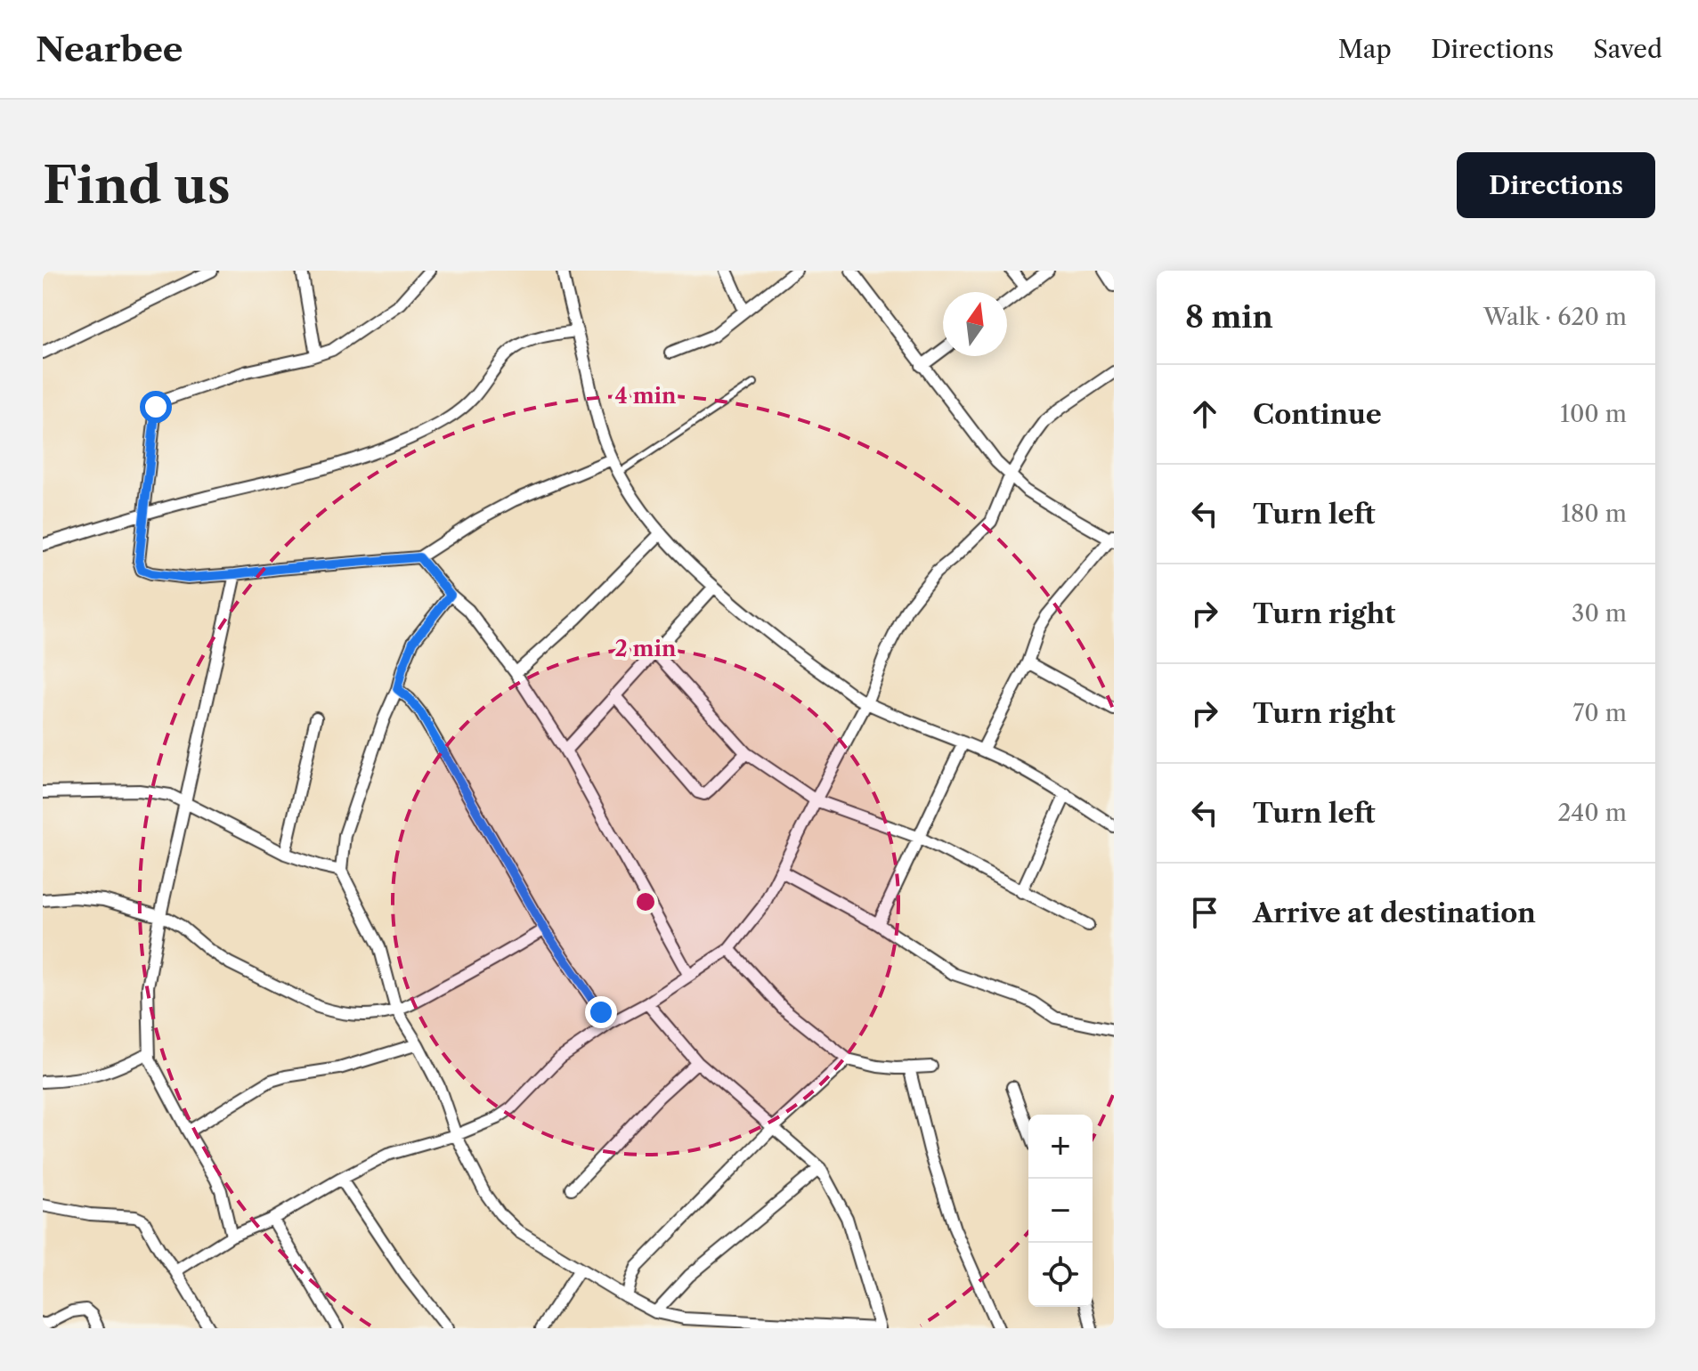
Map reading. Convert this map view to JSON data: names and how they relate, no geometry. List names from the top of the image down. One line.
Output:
{"north":"top","page":{"header":"Nearbee","nav":["Map","Directions","Saved"],"buttons":"Directions","title":"Find us","heading":["8 min","Walk · 620 m"],"list":[["Continue","100 m"],["Turn left","180 m"],["Turn right","30 m"],["Turn right","70 m"],["Turn left","240 m"],"Arrive at destination"],"map_buttons":["+","−"]},"rings":["4 min","2 min"]}
